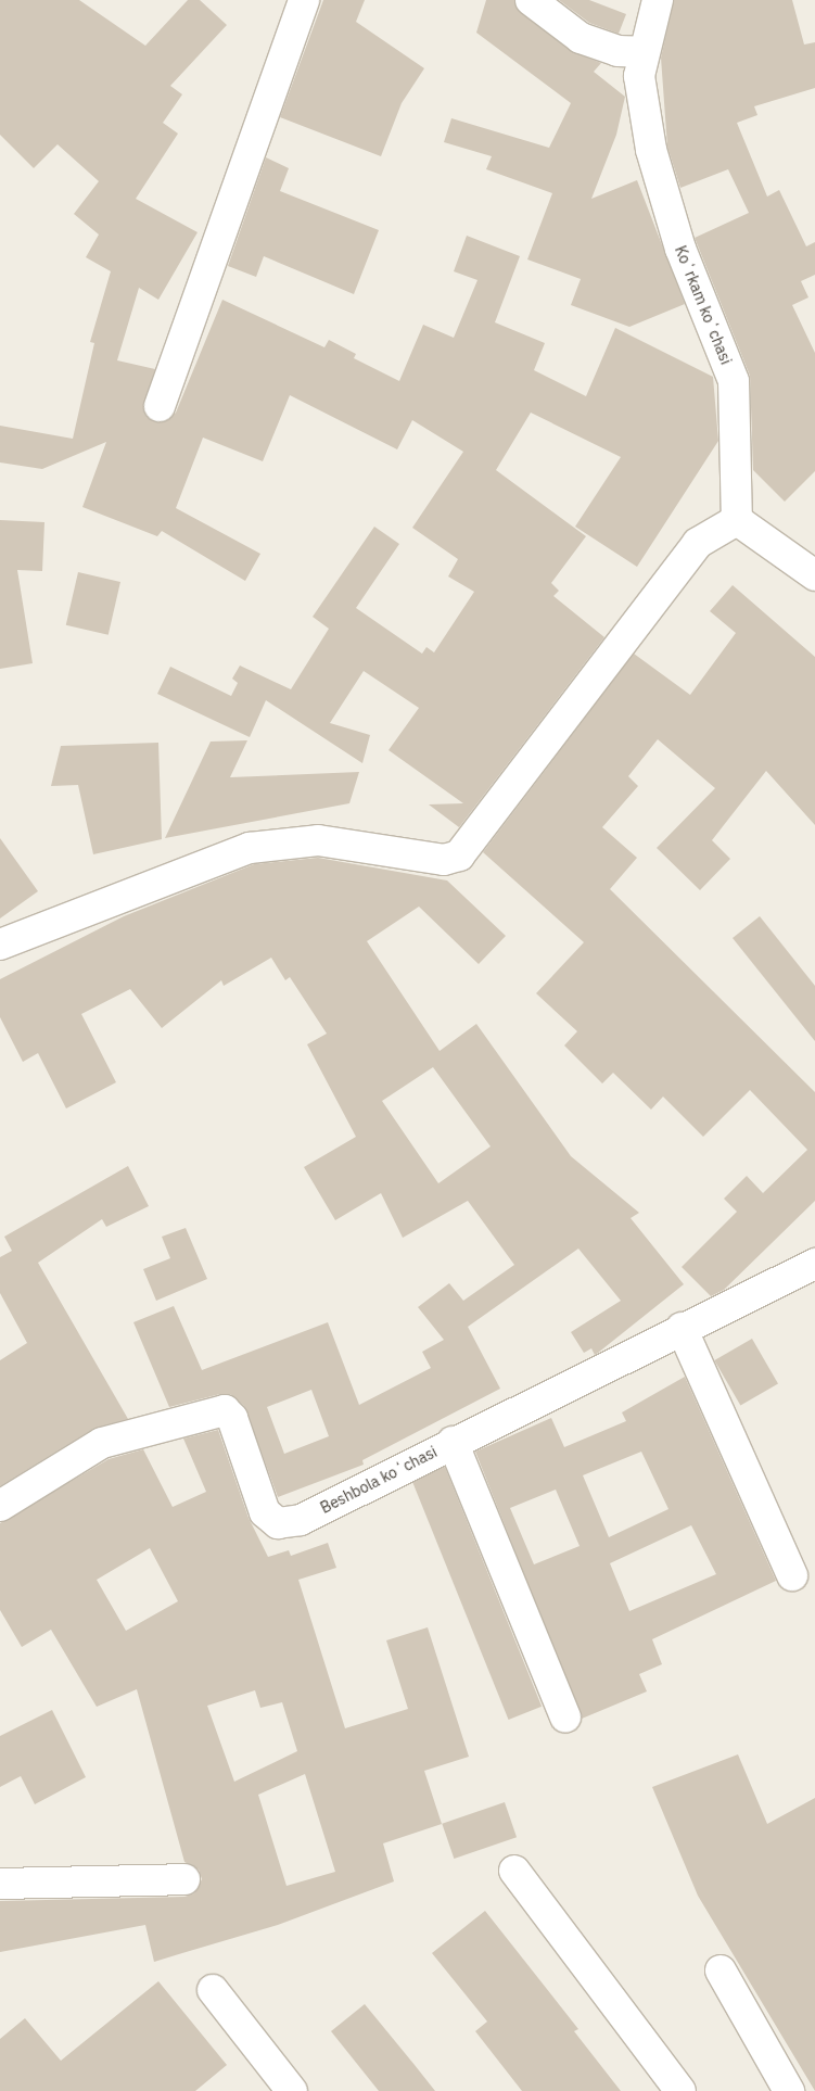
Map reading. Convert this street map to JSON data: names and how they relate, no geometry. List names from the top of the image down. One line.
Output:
{"streets":{"street":["Koʻrkam koʻchasi","Beshbola koʻchasi"]}}
